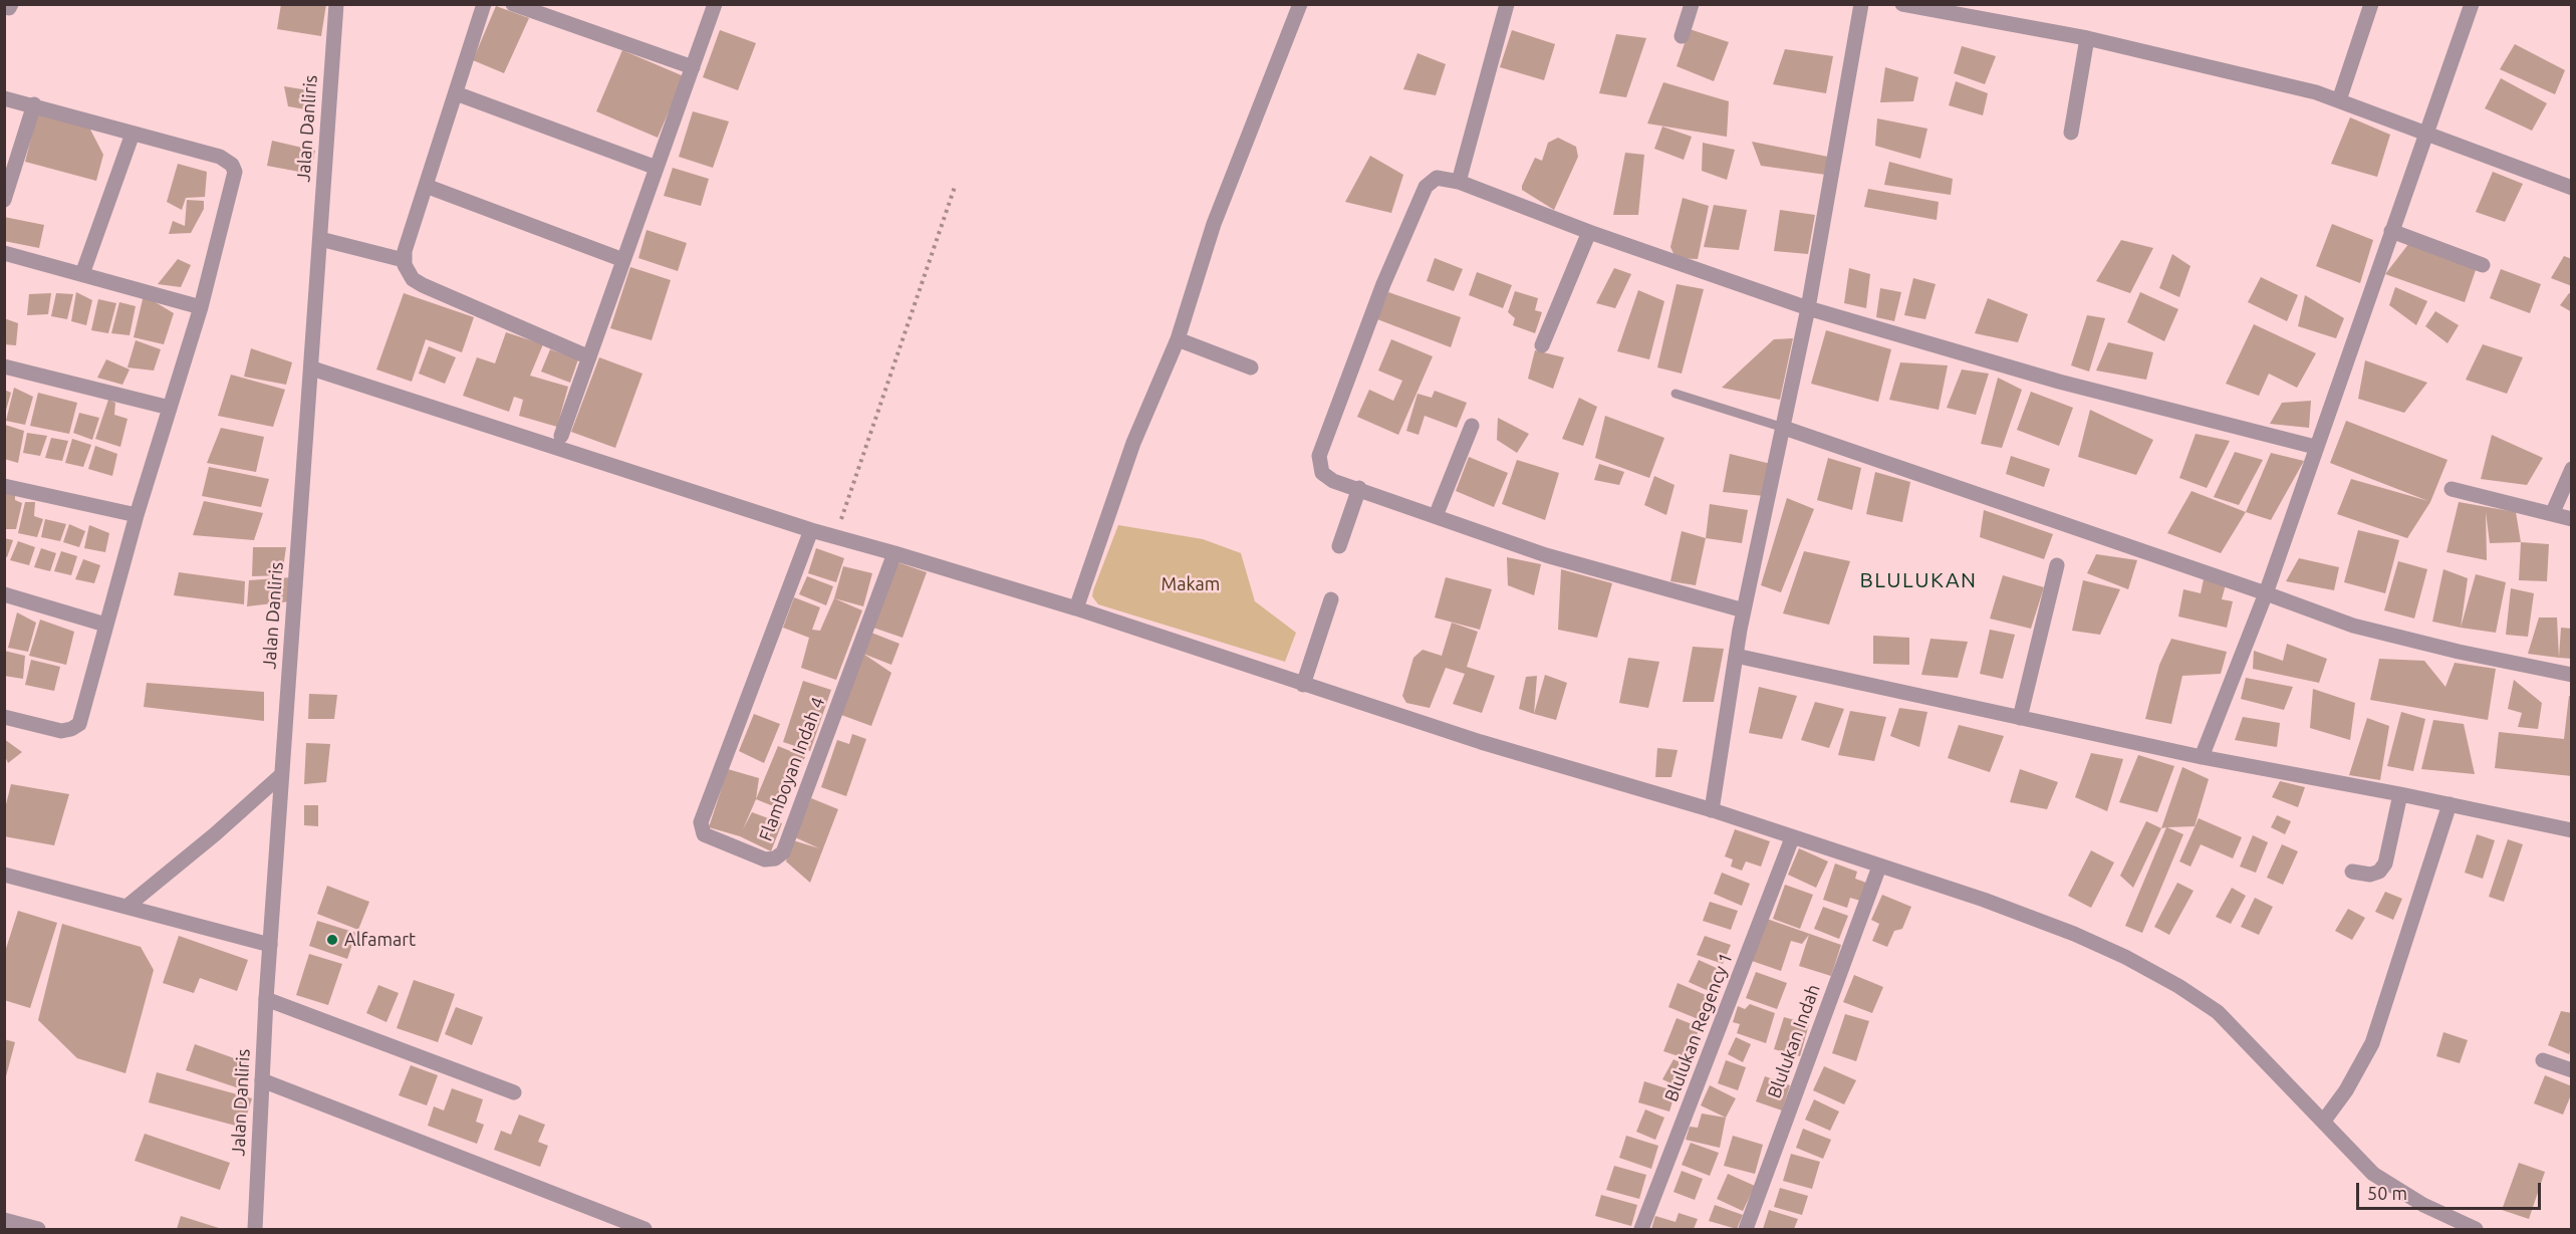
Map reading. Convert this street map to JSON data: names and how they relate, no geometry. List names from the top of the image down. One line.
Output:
{"streets":{"street":["Jalan Danliris","Flamboyan Indah 4","Blulukan Regency 1","Blulukan Indah"]},"districts":["BLULUKAN"],"parks":["Makam"],"places":["Alfamart"],"scale_bar":"50 m"}
